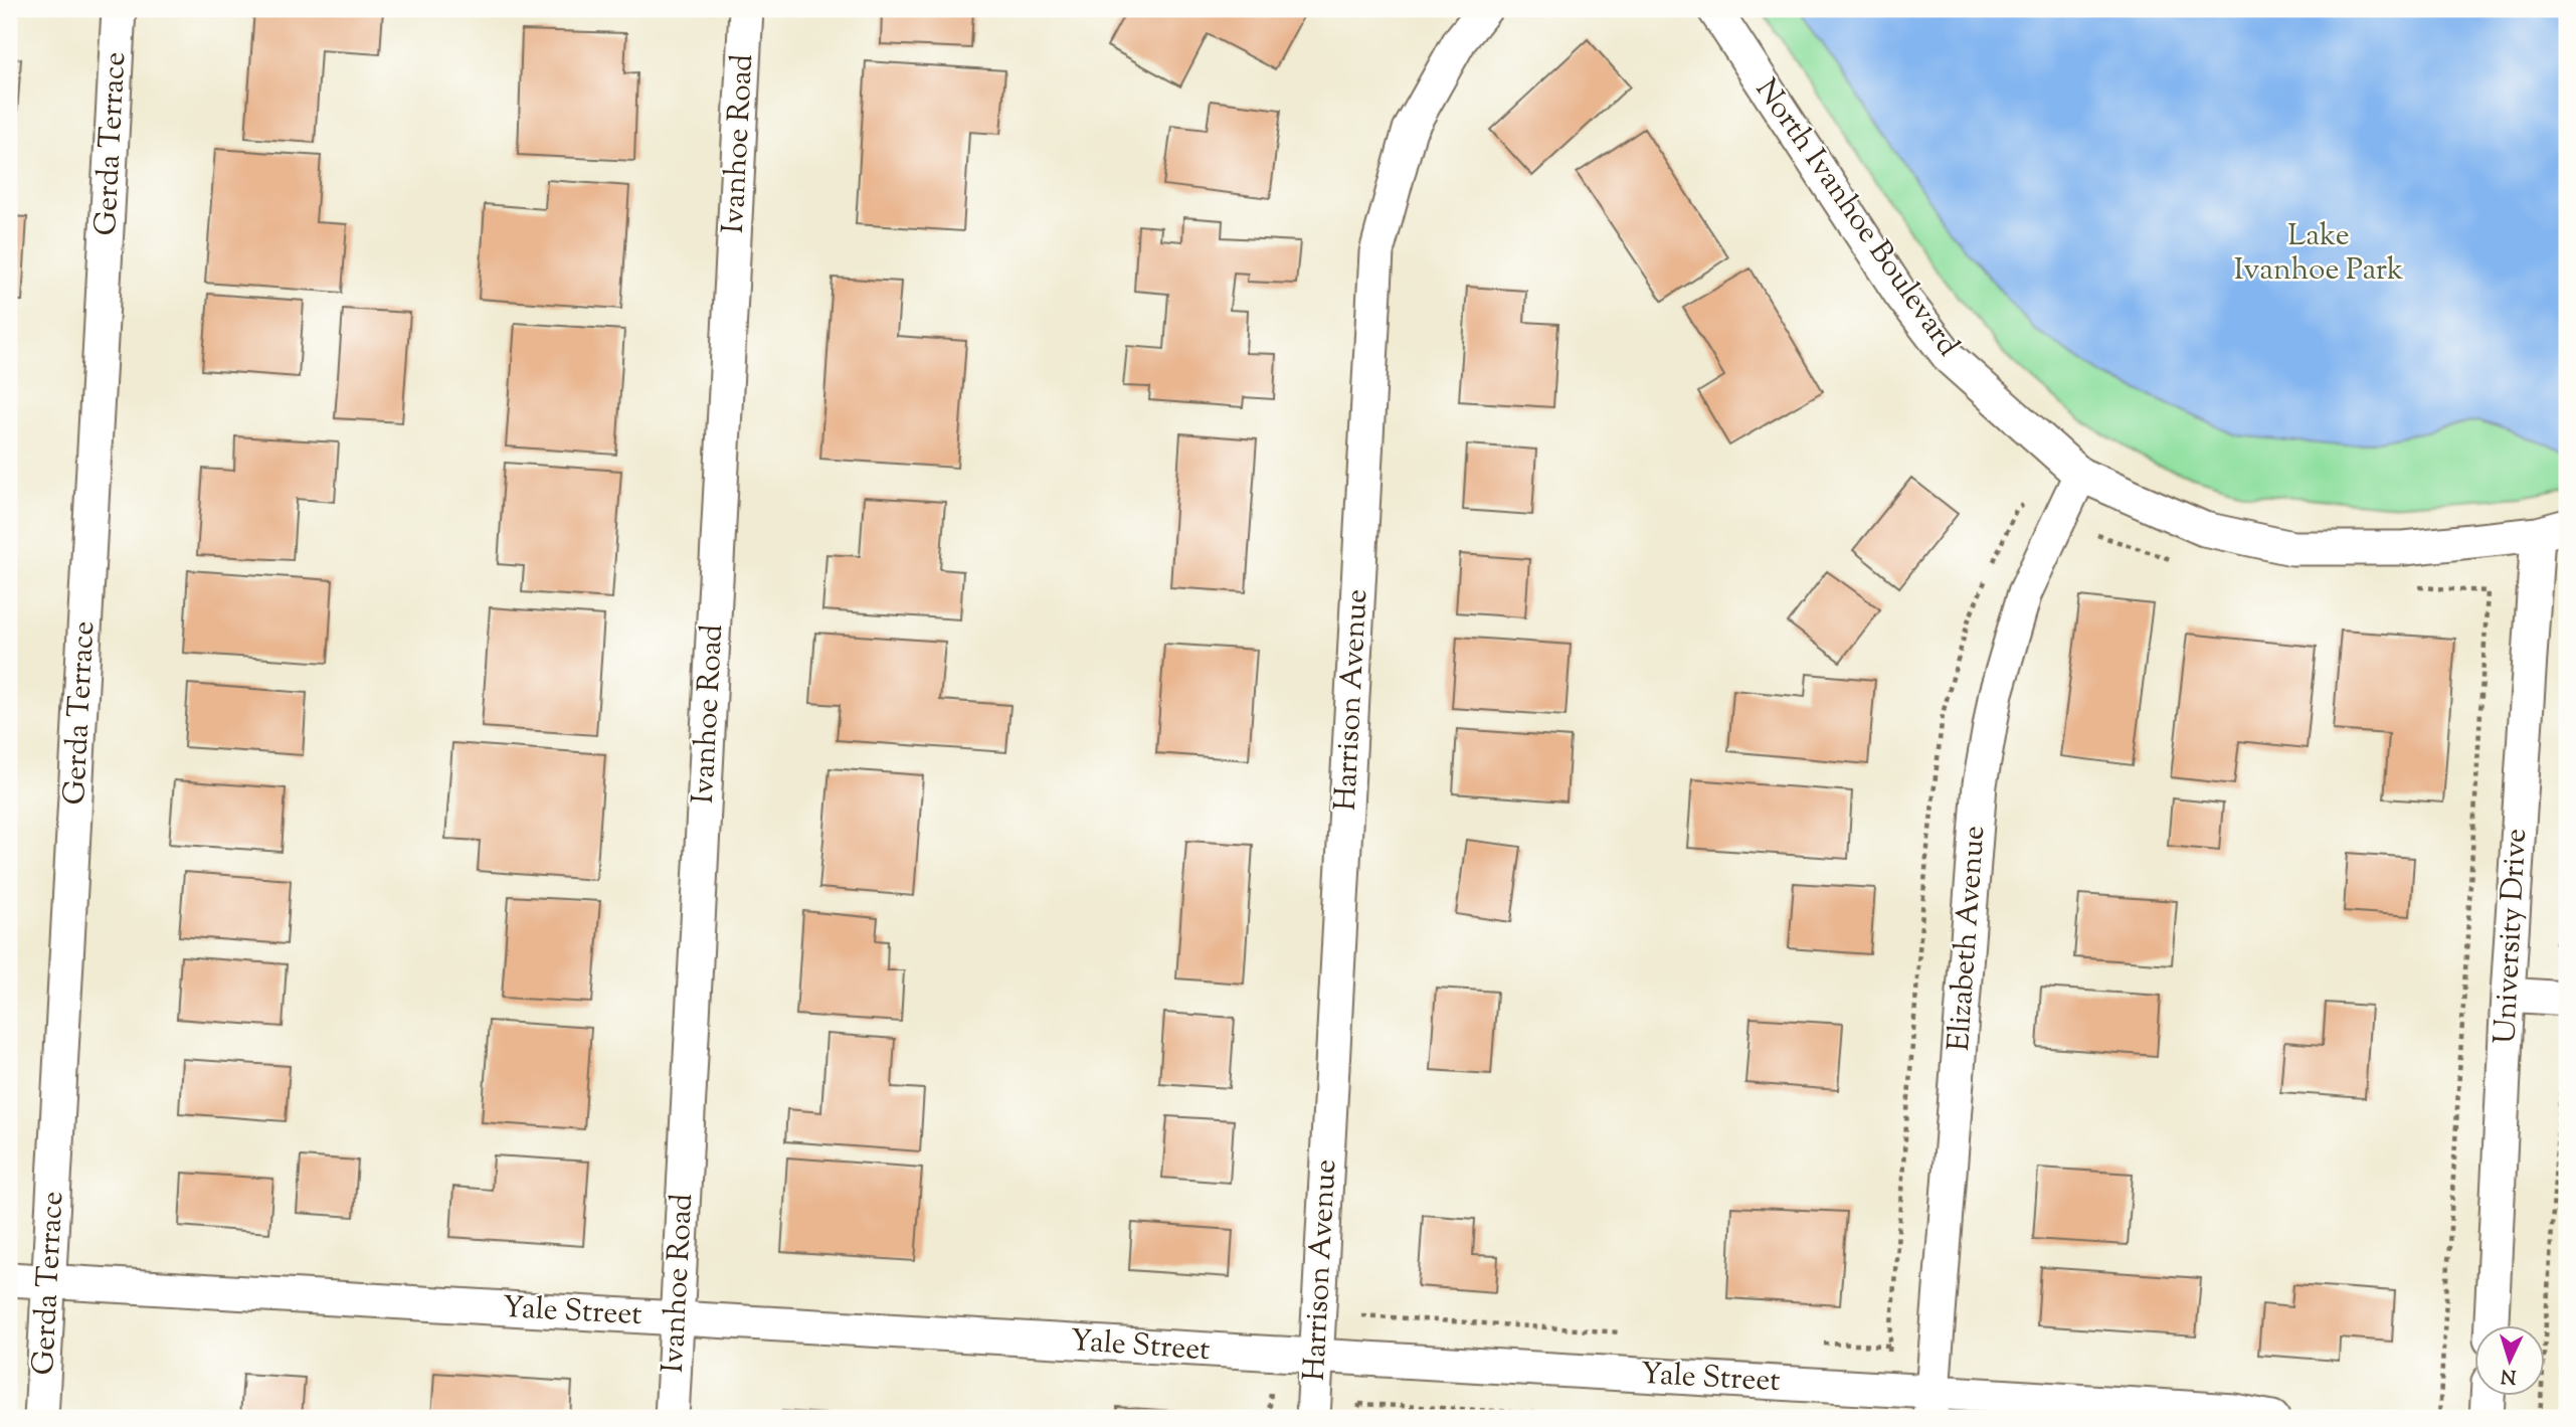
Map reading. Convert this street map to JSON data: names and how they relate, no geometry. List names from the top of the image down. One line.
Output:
{"streets":{"street":["Gerda Terrace","Ivanhoe Road","North Ivanhoe Boulevard","Harrison Avenue","University Drive","Elizabeth Avenue","Yale Street"]},"crossings":[["Gerda Terrace","Yale Street"],["Ivanhoe Road","Yale Street"],["North Ivanhoe Boulevard","University Drive"],["North Ivanhoe Boulevard","Elizabeth Avenue"],["Harrison Avenue","Yale Street"],["Elizabeth Avenue","Yale Street"]],"parks":["Lake Ivanhoe Park"],"north":"bottom"}
